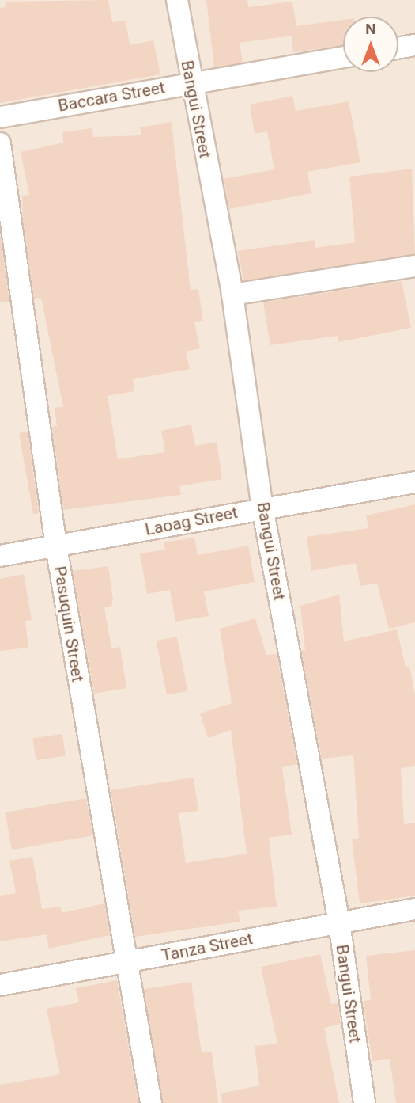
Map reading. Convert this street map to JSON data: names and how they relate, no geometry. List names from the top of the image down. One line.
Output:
{"streets":{"street":["Baccara Street","Bangui Street","Laoag Street","Pasuquin Street","Tanza Street"]},"crossings":[["Baccara Street","Bangui Street"],["Bangui Street","Laoag Street"],["Bangui Street","Tanza Street"],["Laoag Street","Pasuquin Street"],["Pasuquin Street","Tanza Street"]],"north":"top"}
